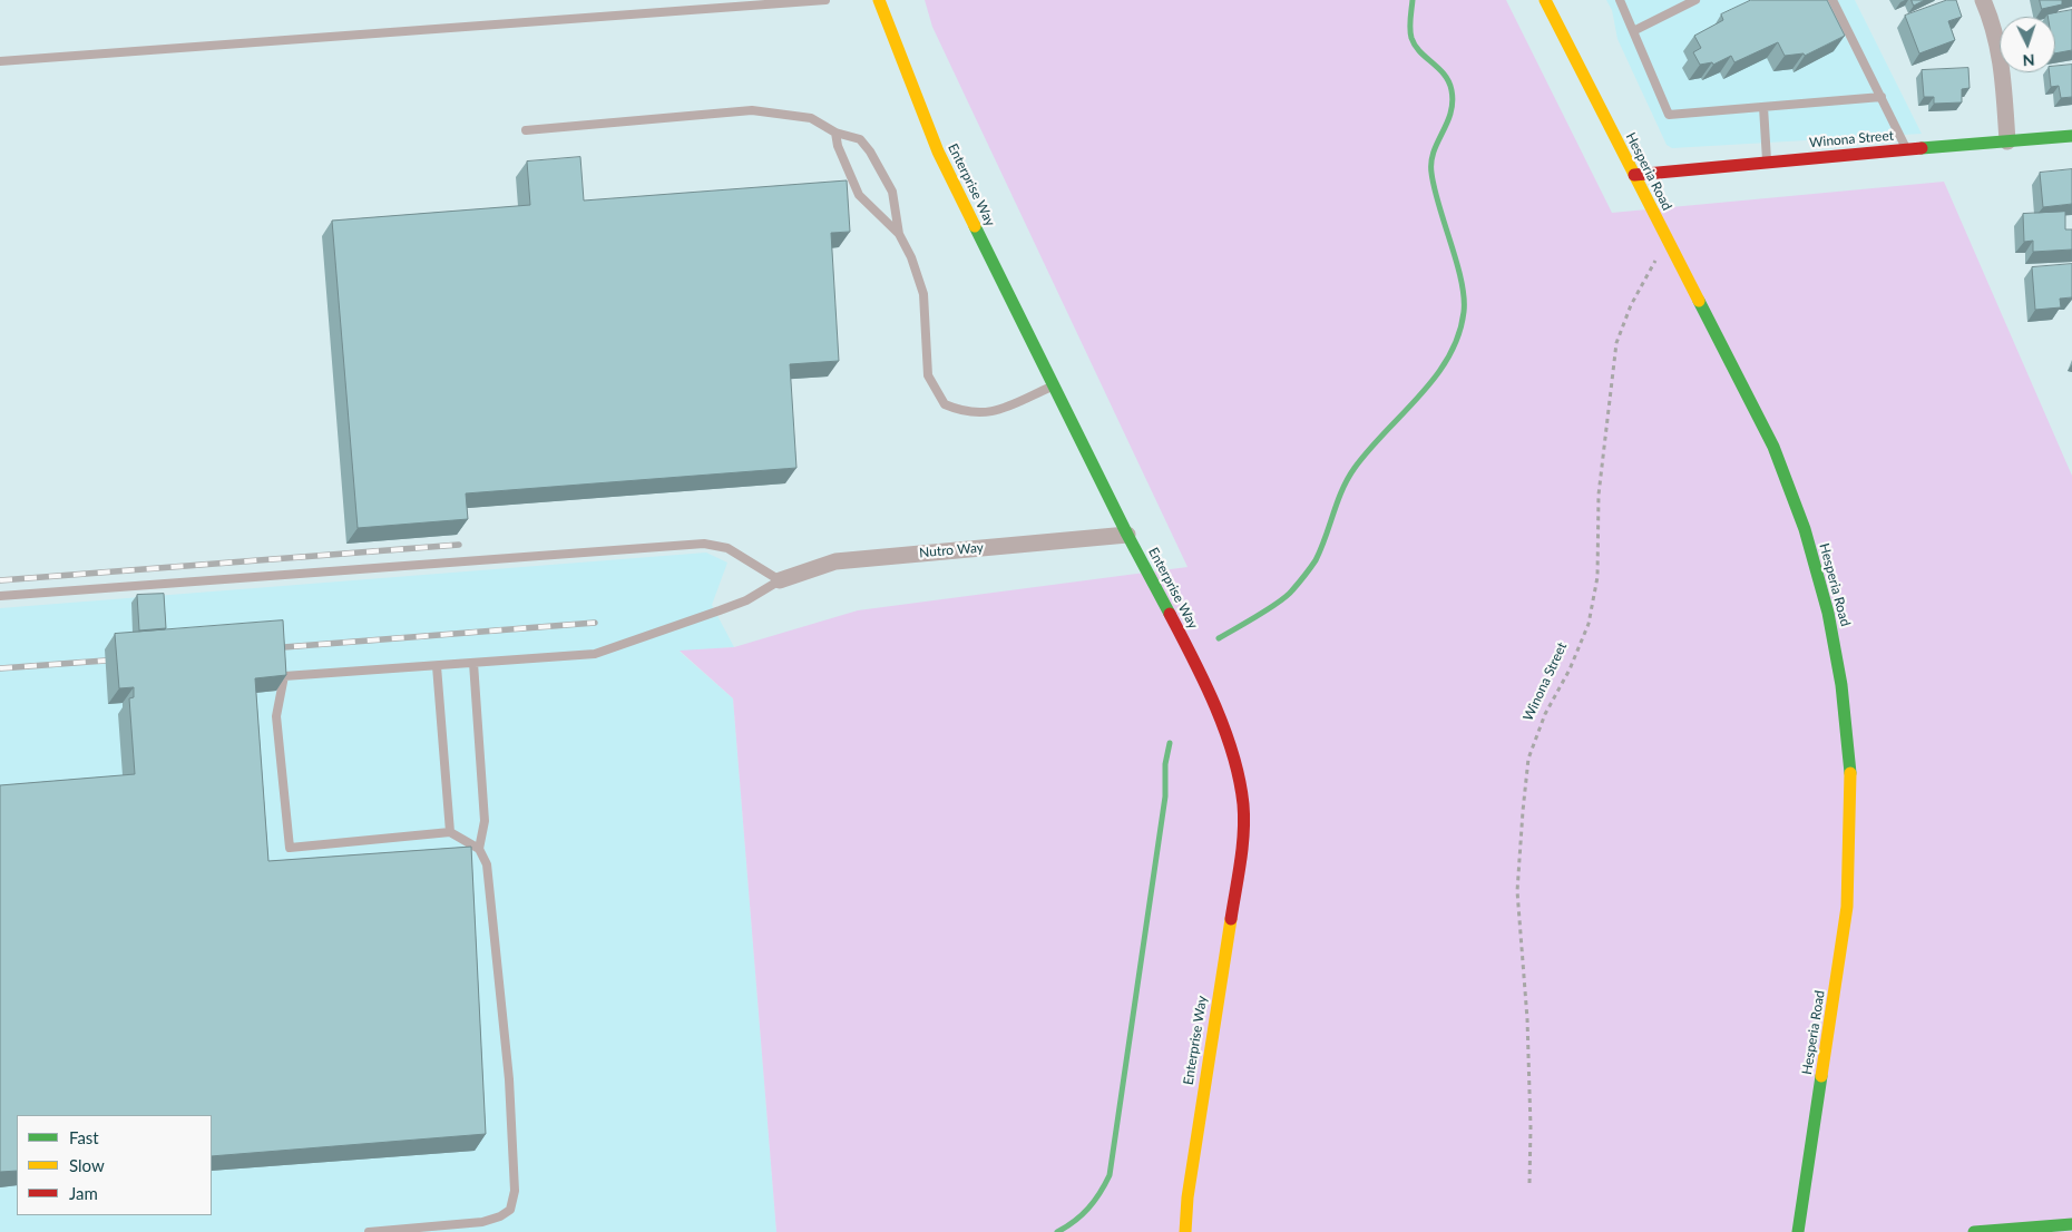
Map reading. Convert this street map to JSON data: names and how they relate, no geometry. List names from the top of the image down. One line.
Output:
{"streets":{"street":["Winona Street","Hesperia Road","Enterprise Way","Nutro Way"]},"crossings":[["Winona Street","Hesperia Road"],["Enterprise Way","Nutro Way"]],"legend":["Fast","Slow","Jam"],"north":"bottom"}
